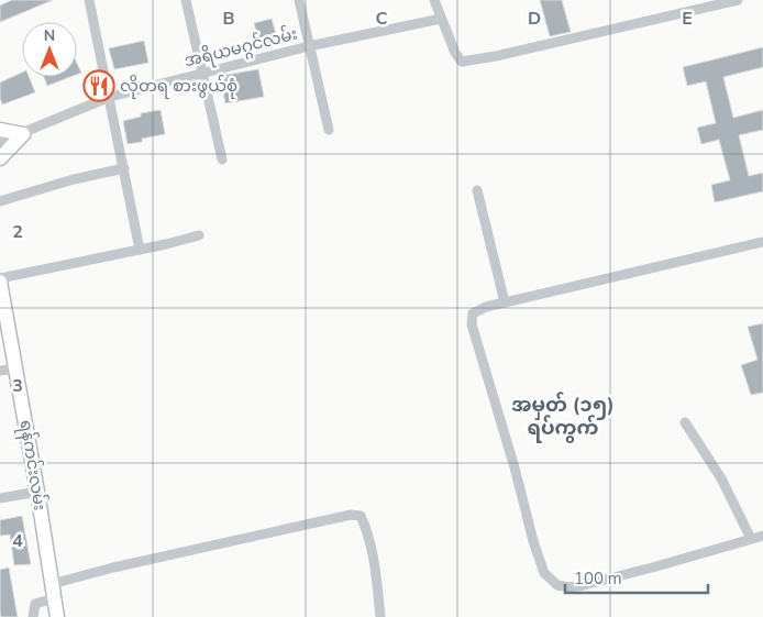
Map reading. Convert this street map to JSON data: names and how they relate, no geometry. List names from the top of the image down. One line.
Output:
{"streets":{"main road":["ရန်ကင်းလမ်း"],"street":["အရိယမဂ္ဂင်လမ်း"]},"districts":["အမှတ် (၁၅) ရပ်ကွက်"],"places":{"restaurant":["လိုတရ စားဖွယ်စုံ"]},"scale_bar":"100 m","north":"top","grid":{"columns":["B","C","D","E"],"rows":["2","3","4"]}}
